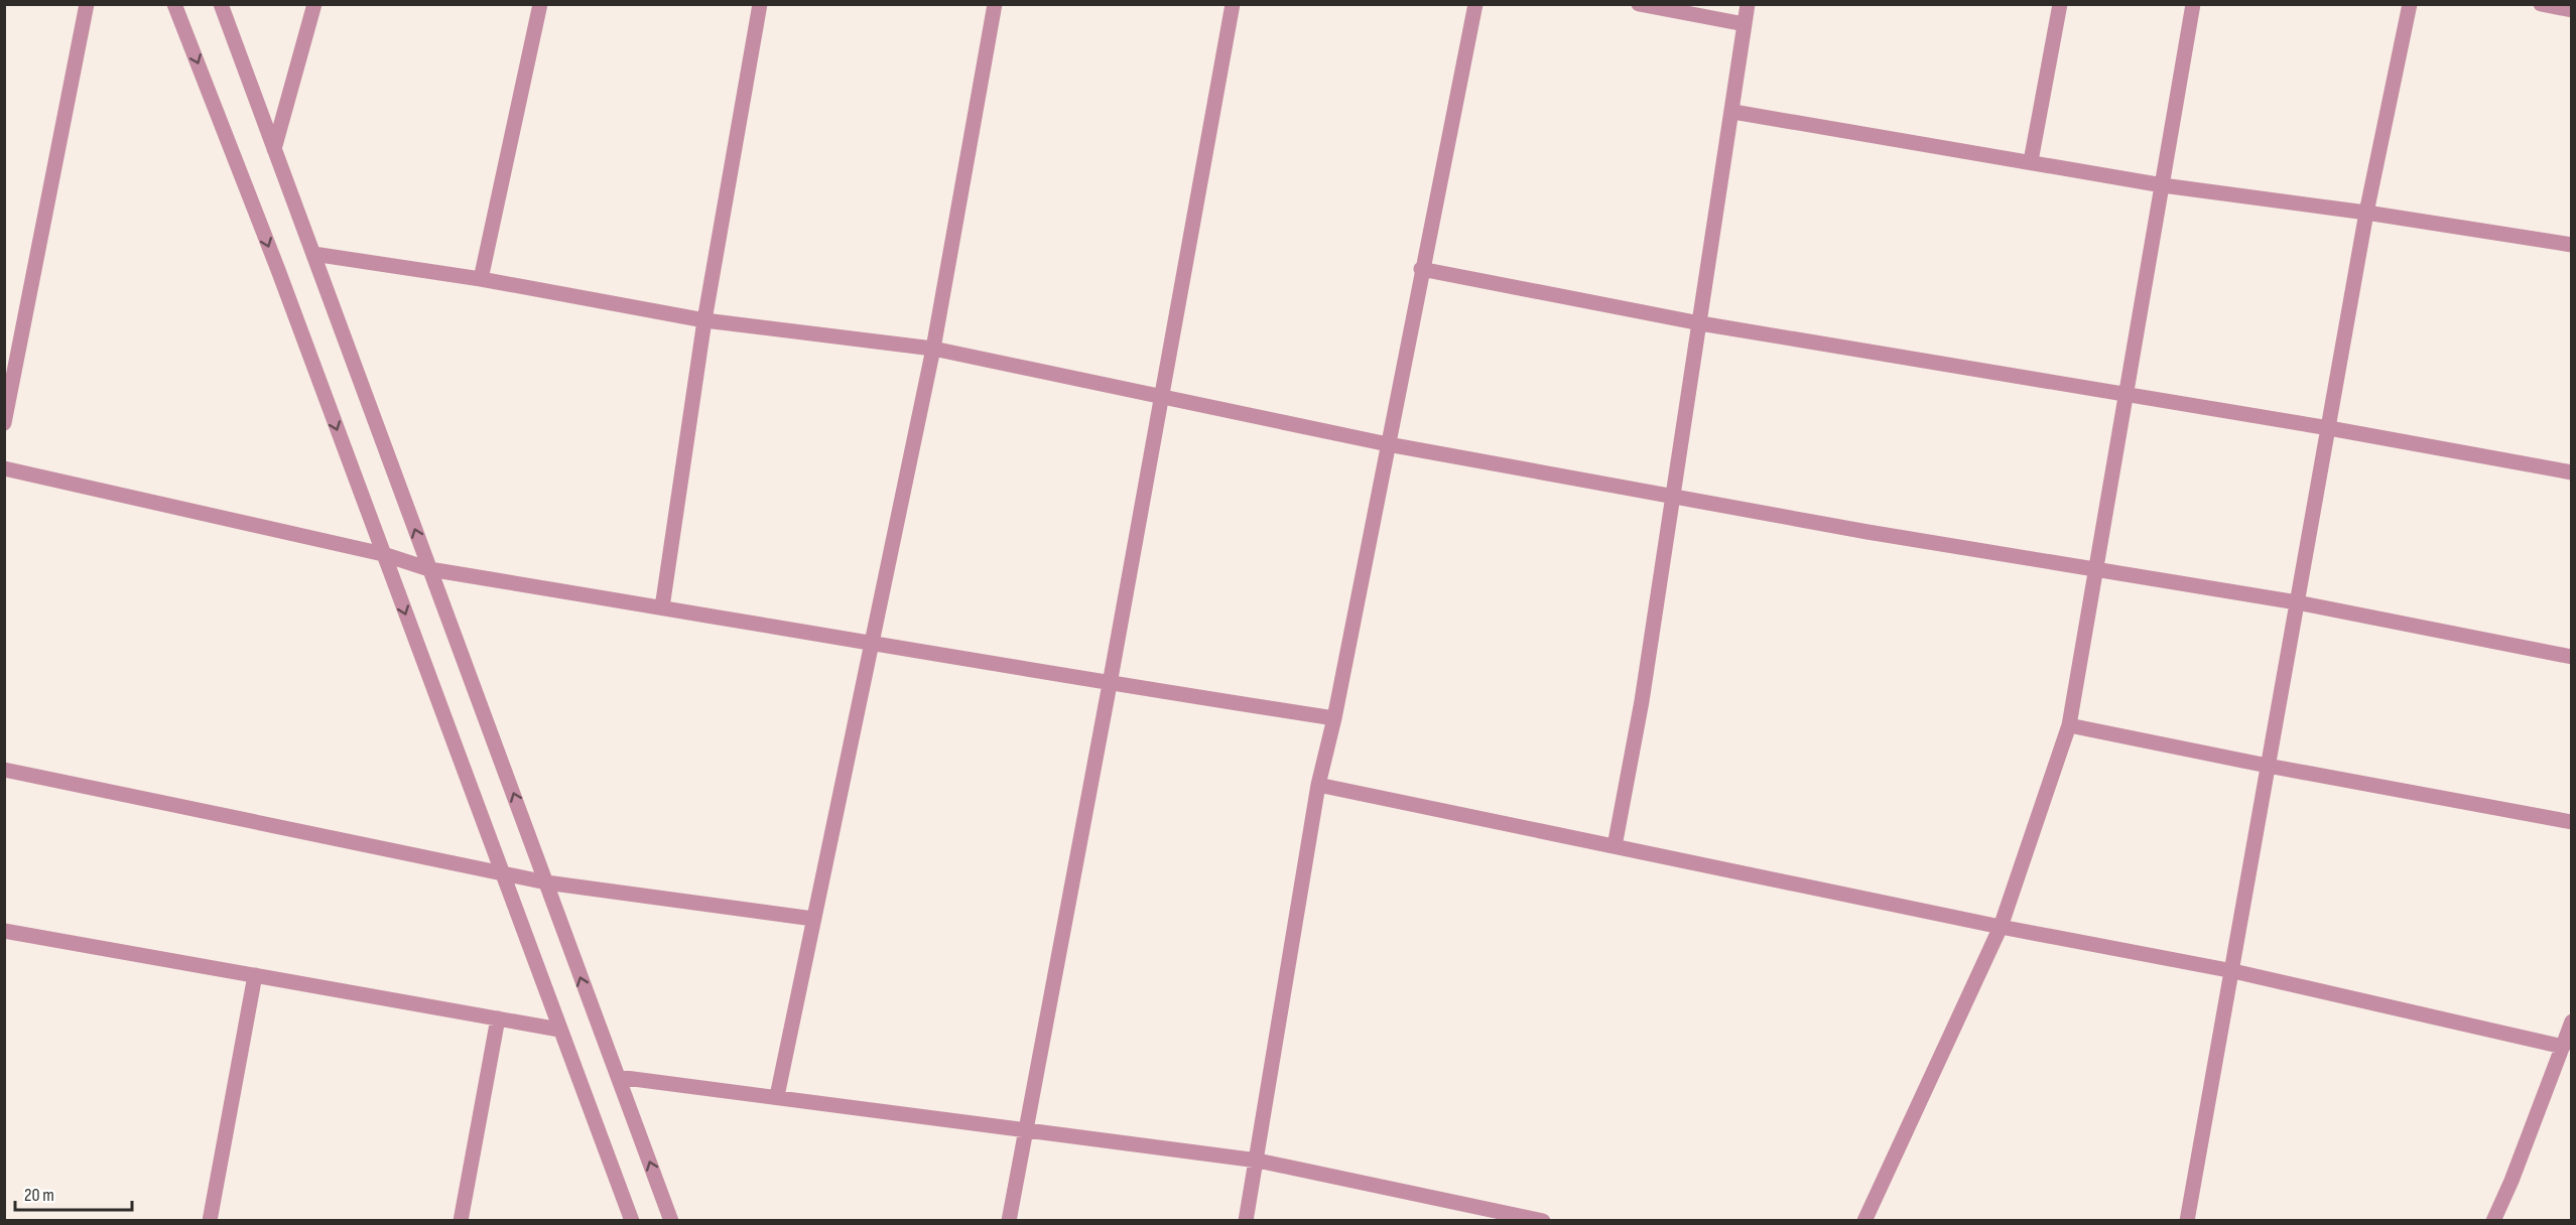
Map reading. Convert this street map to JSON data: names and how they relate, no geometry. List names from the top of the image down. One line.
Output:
{"scale_bar":"20 m"}
